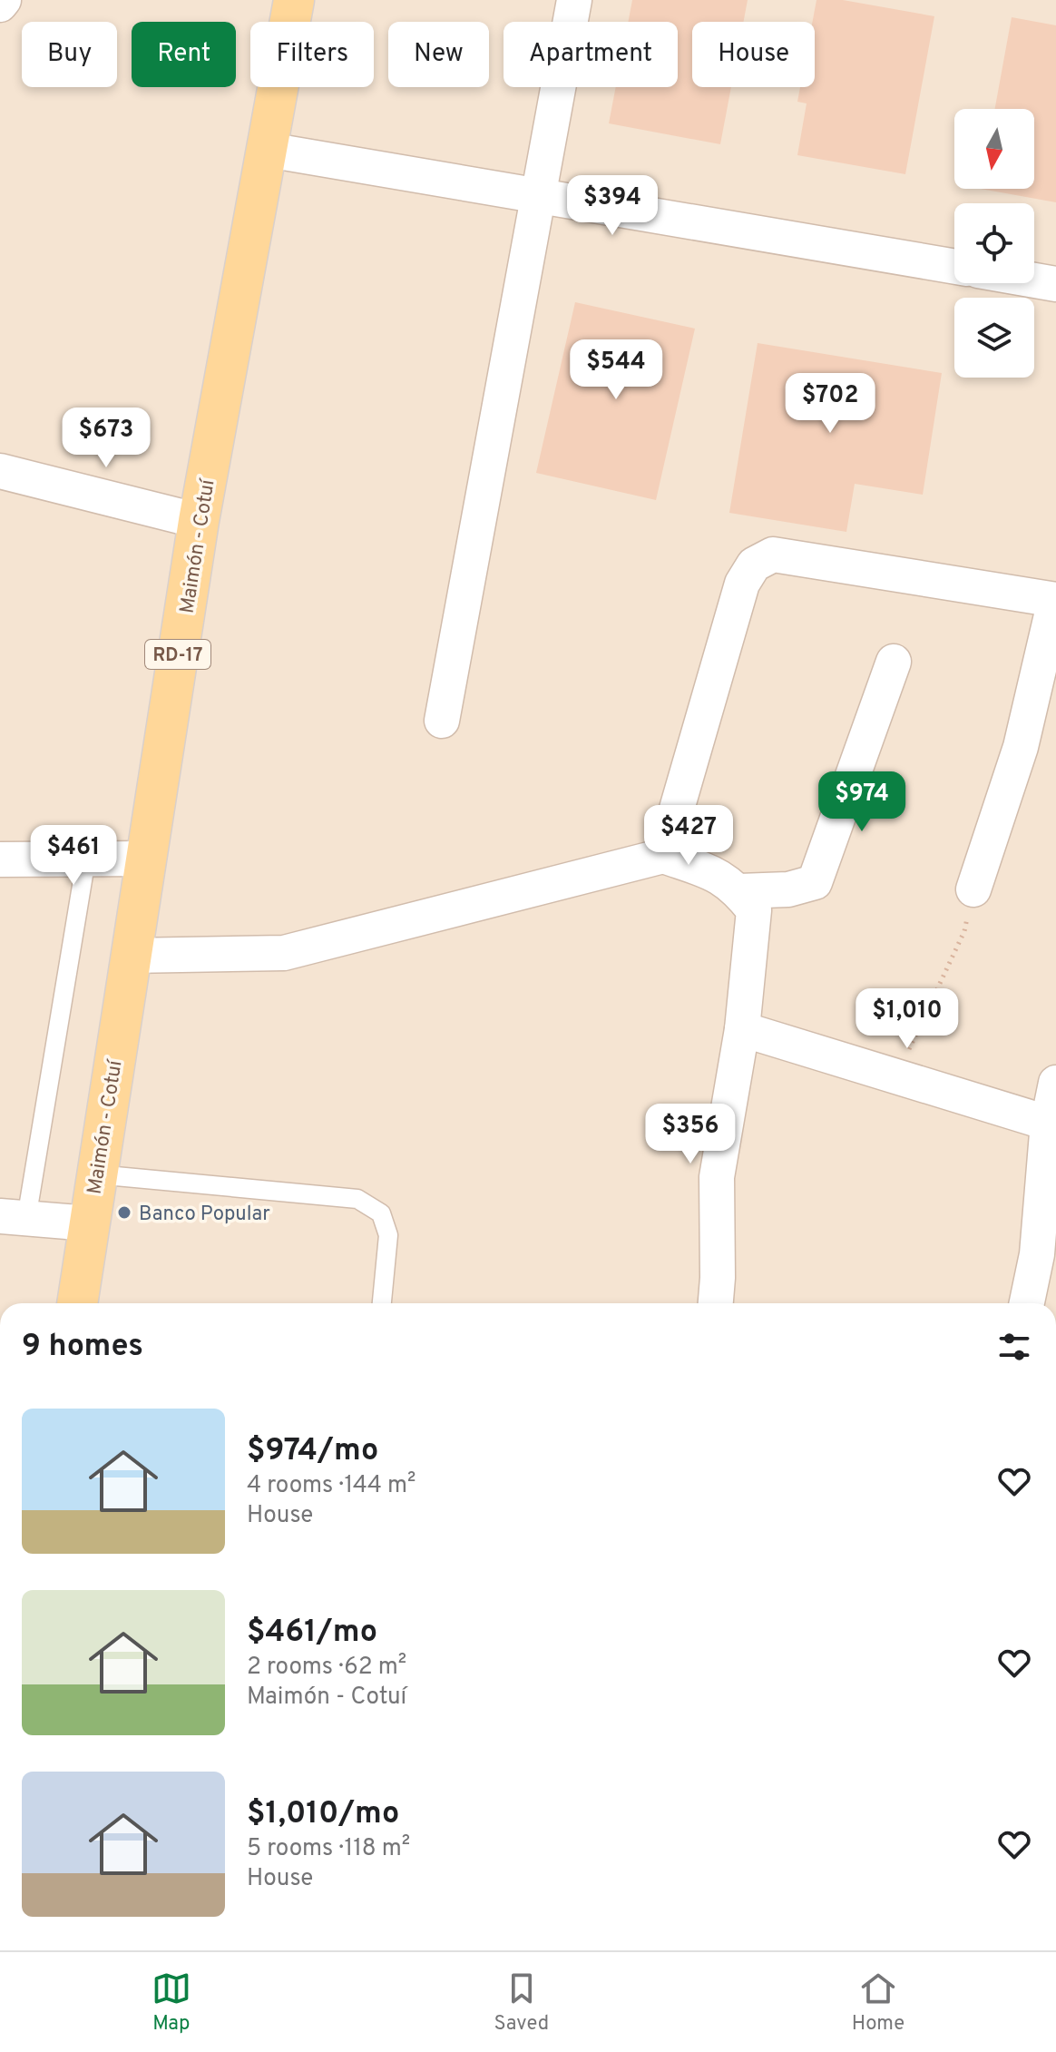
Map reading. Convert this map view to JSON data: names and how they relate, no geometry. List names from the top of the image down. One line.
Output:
{"streets":{"main road":["Maimón - Cotuí","RD-17"]},"places":["Banco Popular"],"north":"bottom","page":{"chip":["Buy","Rent","Filters","New","Apartment","House"],"price":["$394","$544","$702","$673","$974","$427","$461","$1,010","$356"],"heading":"9 homes","list":[{"name":"$974/mo","note":"4 rooms · 144 m² · House"},{"name":"$461/mo","note":"2 rooms · 62 m² · Maimón - Cotuí"},{"name":"$1,010/mo","note":"5 rooms · 118 m² · House"}],"tabs":["Map","Saved","Home"]}}
